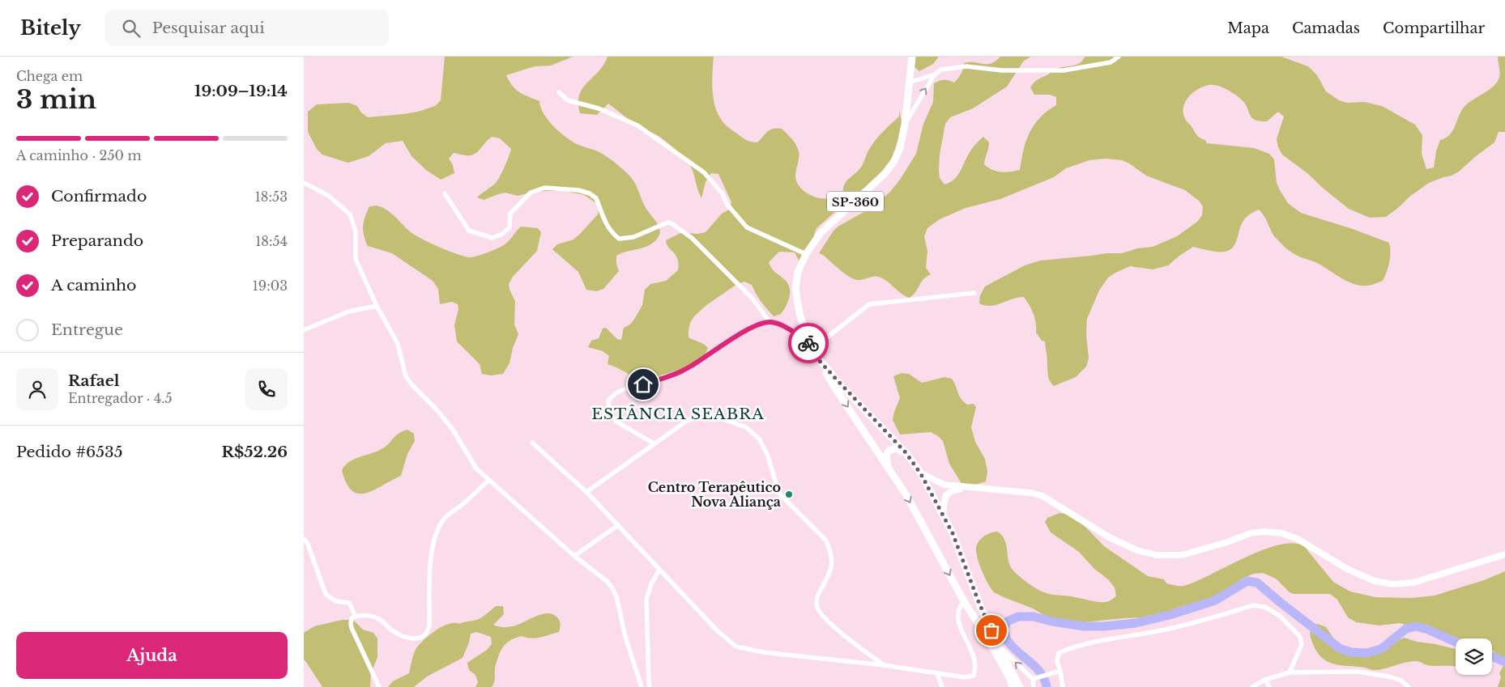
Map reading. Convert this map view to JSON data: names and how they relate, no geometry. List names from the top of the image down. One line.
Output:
{"streets":{"main road":["SP-360"]},"districts":["ESTÂNCIA SEABRA"],"places":["Centro Terapêutico Nova Aliança"],"page":{"header":"Bitely","search":"Pesquisar aqui","nav":["Mapa","Camadas","Compartilhar"],"heading":["3 min","Chega em","19:09–19:14"],"panel":["Rafael","Entregador · 4.5","Pedido #6535","R$52.26"],"bar":"A caminho · 250 m","list":[["Confirmado","18:53"],["Preparando","18:54"],["A caminho","19:03"],"Entregue"],"buttons":"Ajuda"}}
